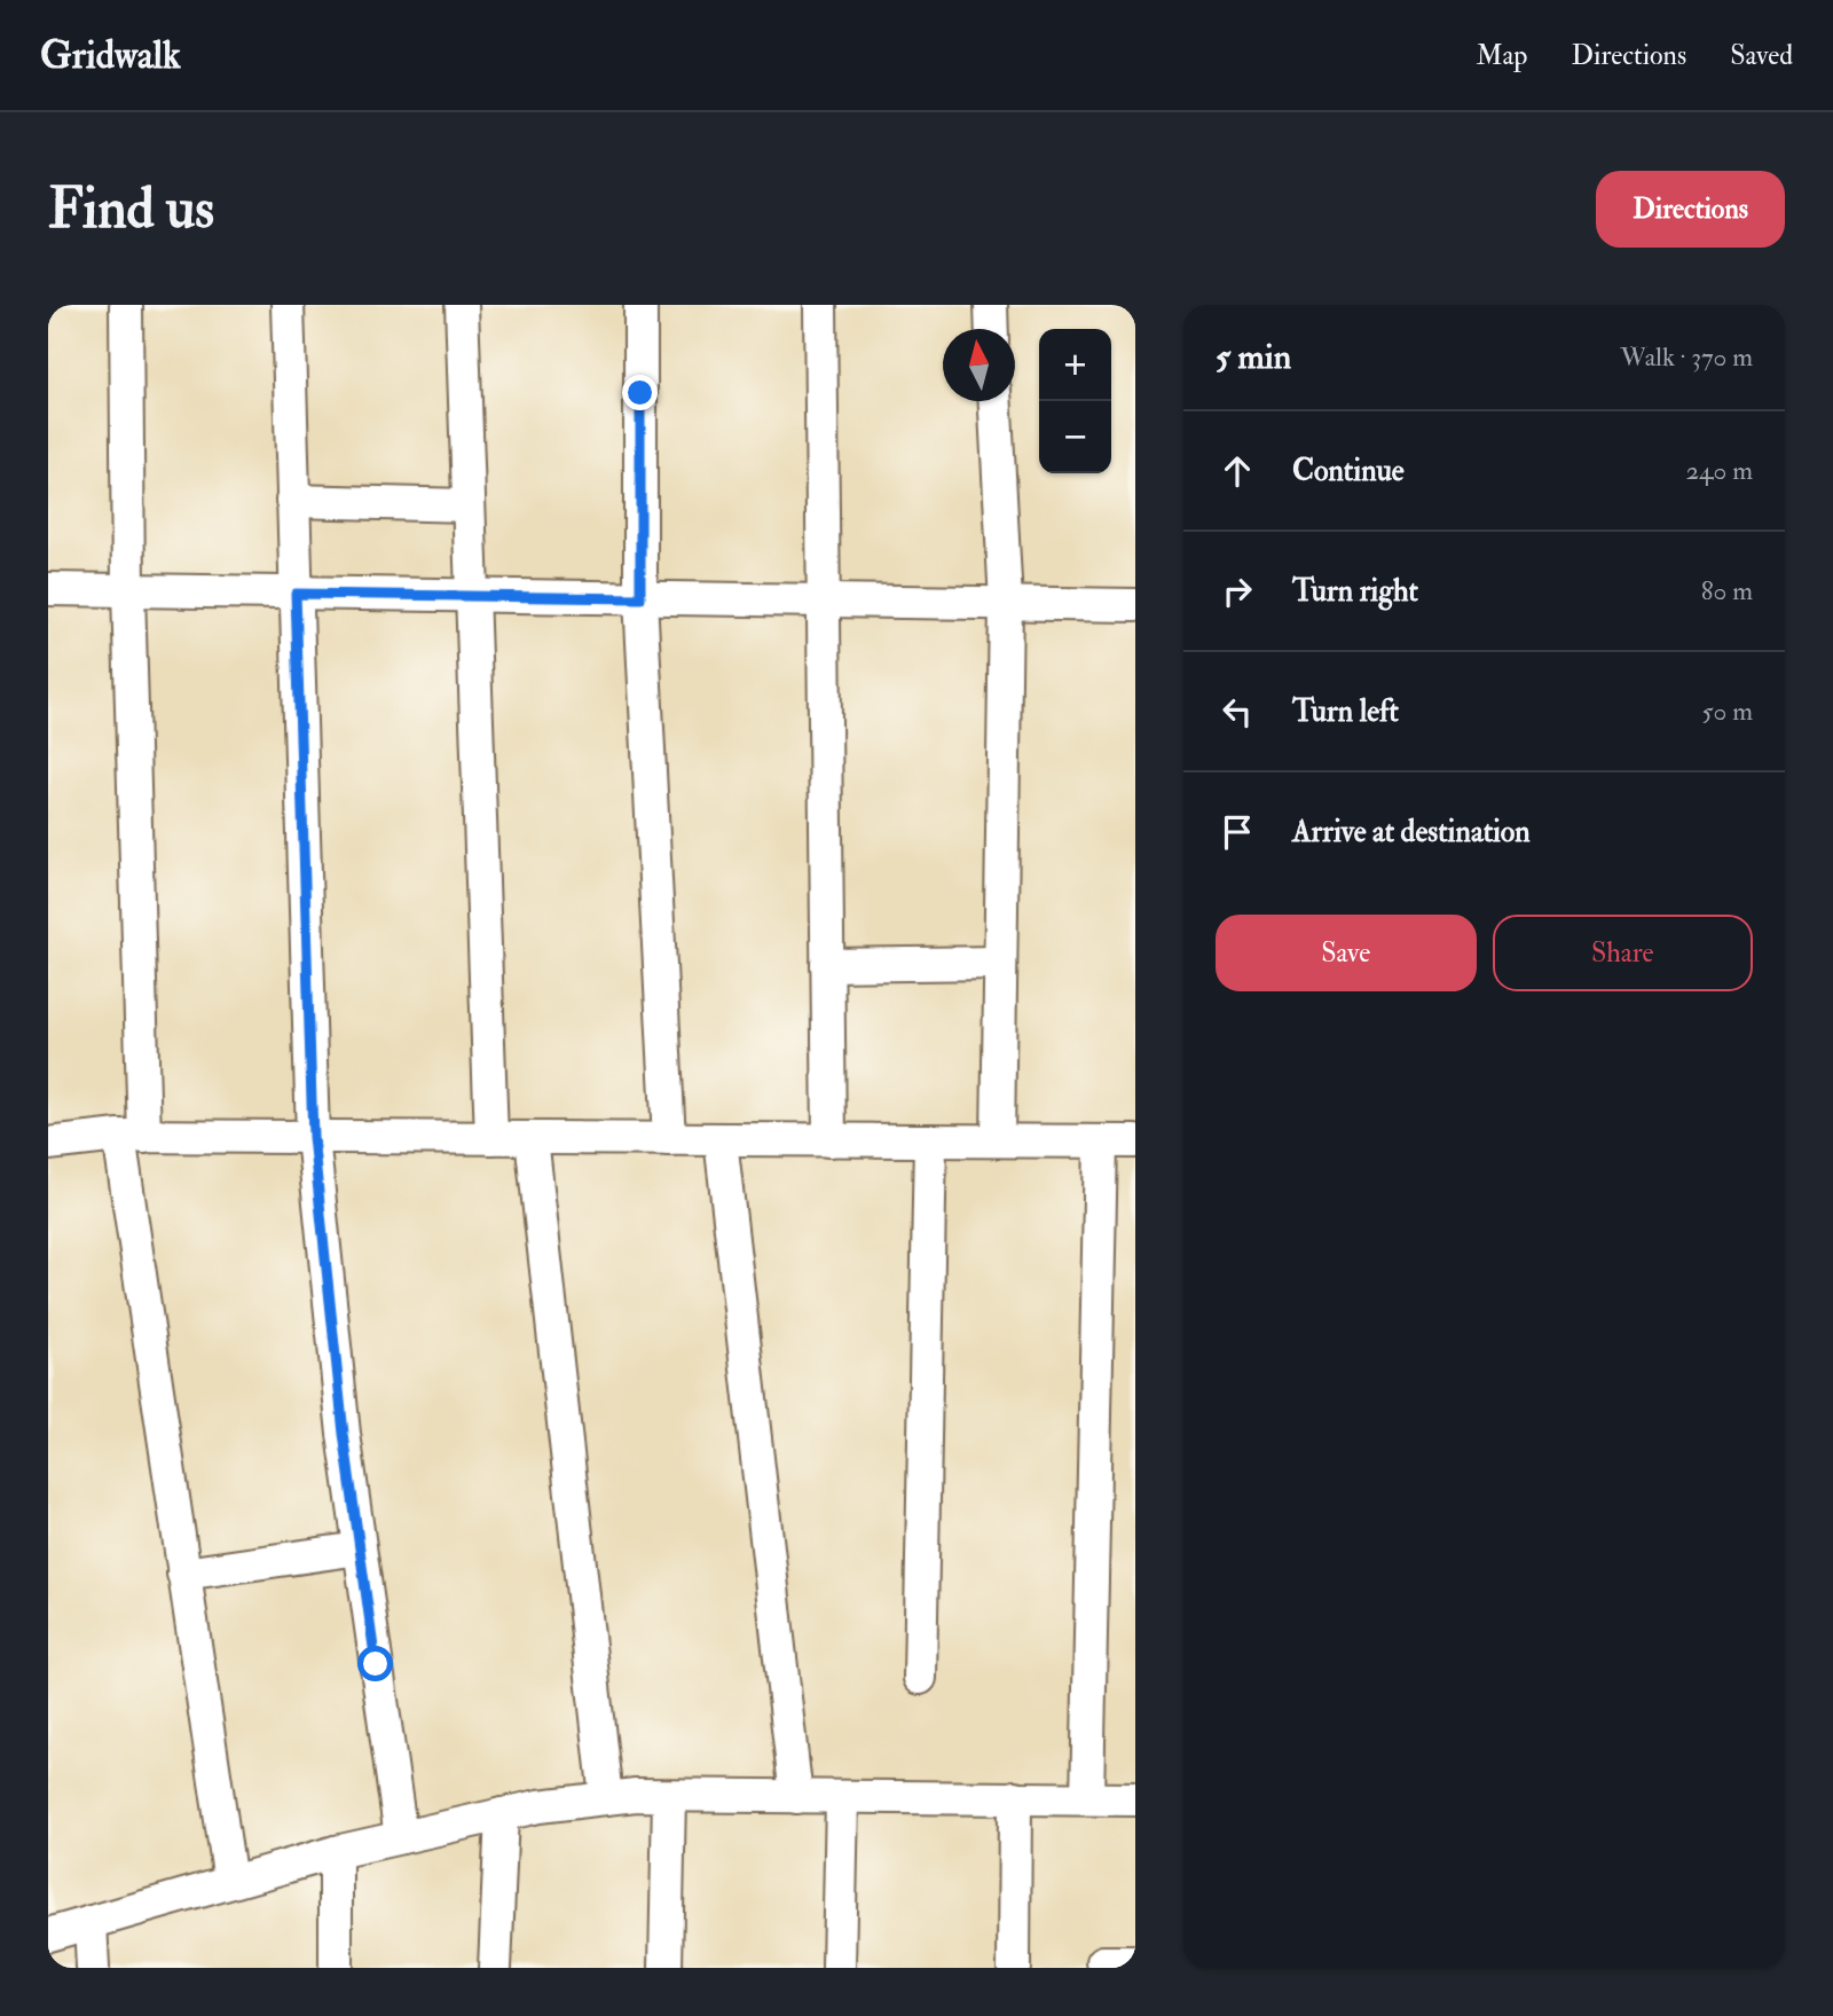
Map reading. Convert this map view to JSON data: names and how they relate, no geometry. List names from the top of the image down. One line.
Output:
{"north":"top","page":{"header":"Gridwalk","nav":["Map","Directions","Saved"],"buttons":["Directions",["Save","Share"]],"title":"Find us","heading":["5 min","Walk · 370 m"],"map_buttons":["+","−"],"list":[["Continue","240 m"],["Turn right","80 m"],["Turn left","50 m"],"Arrive at destination"]}}
